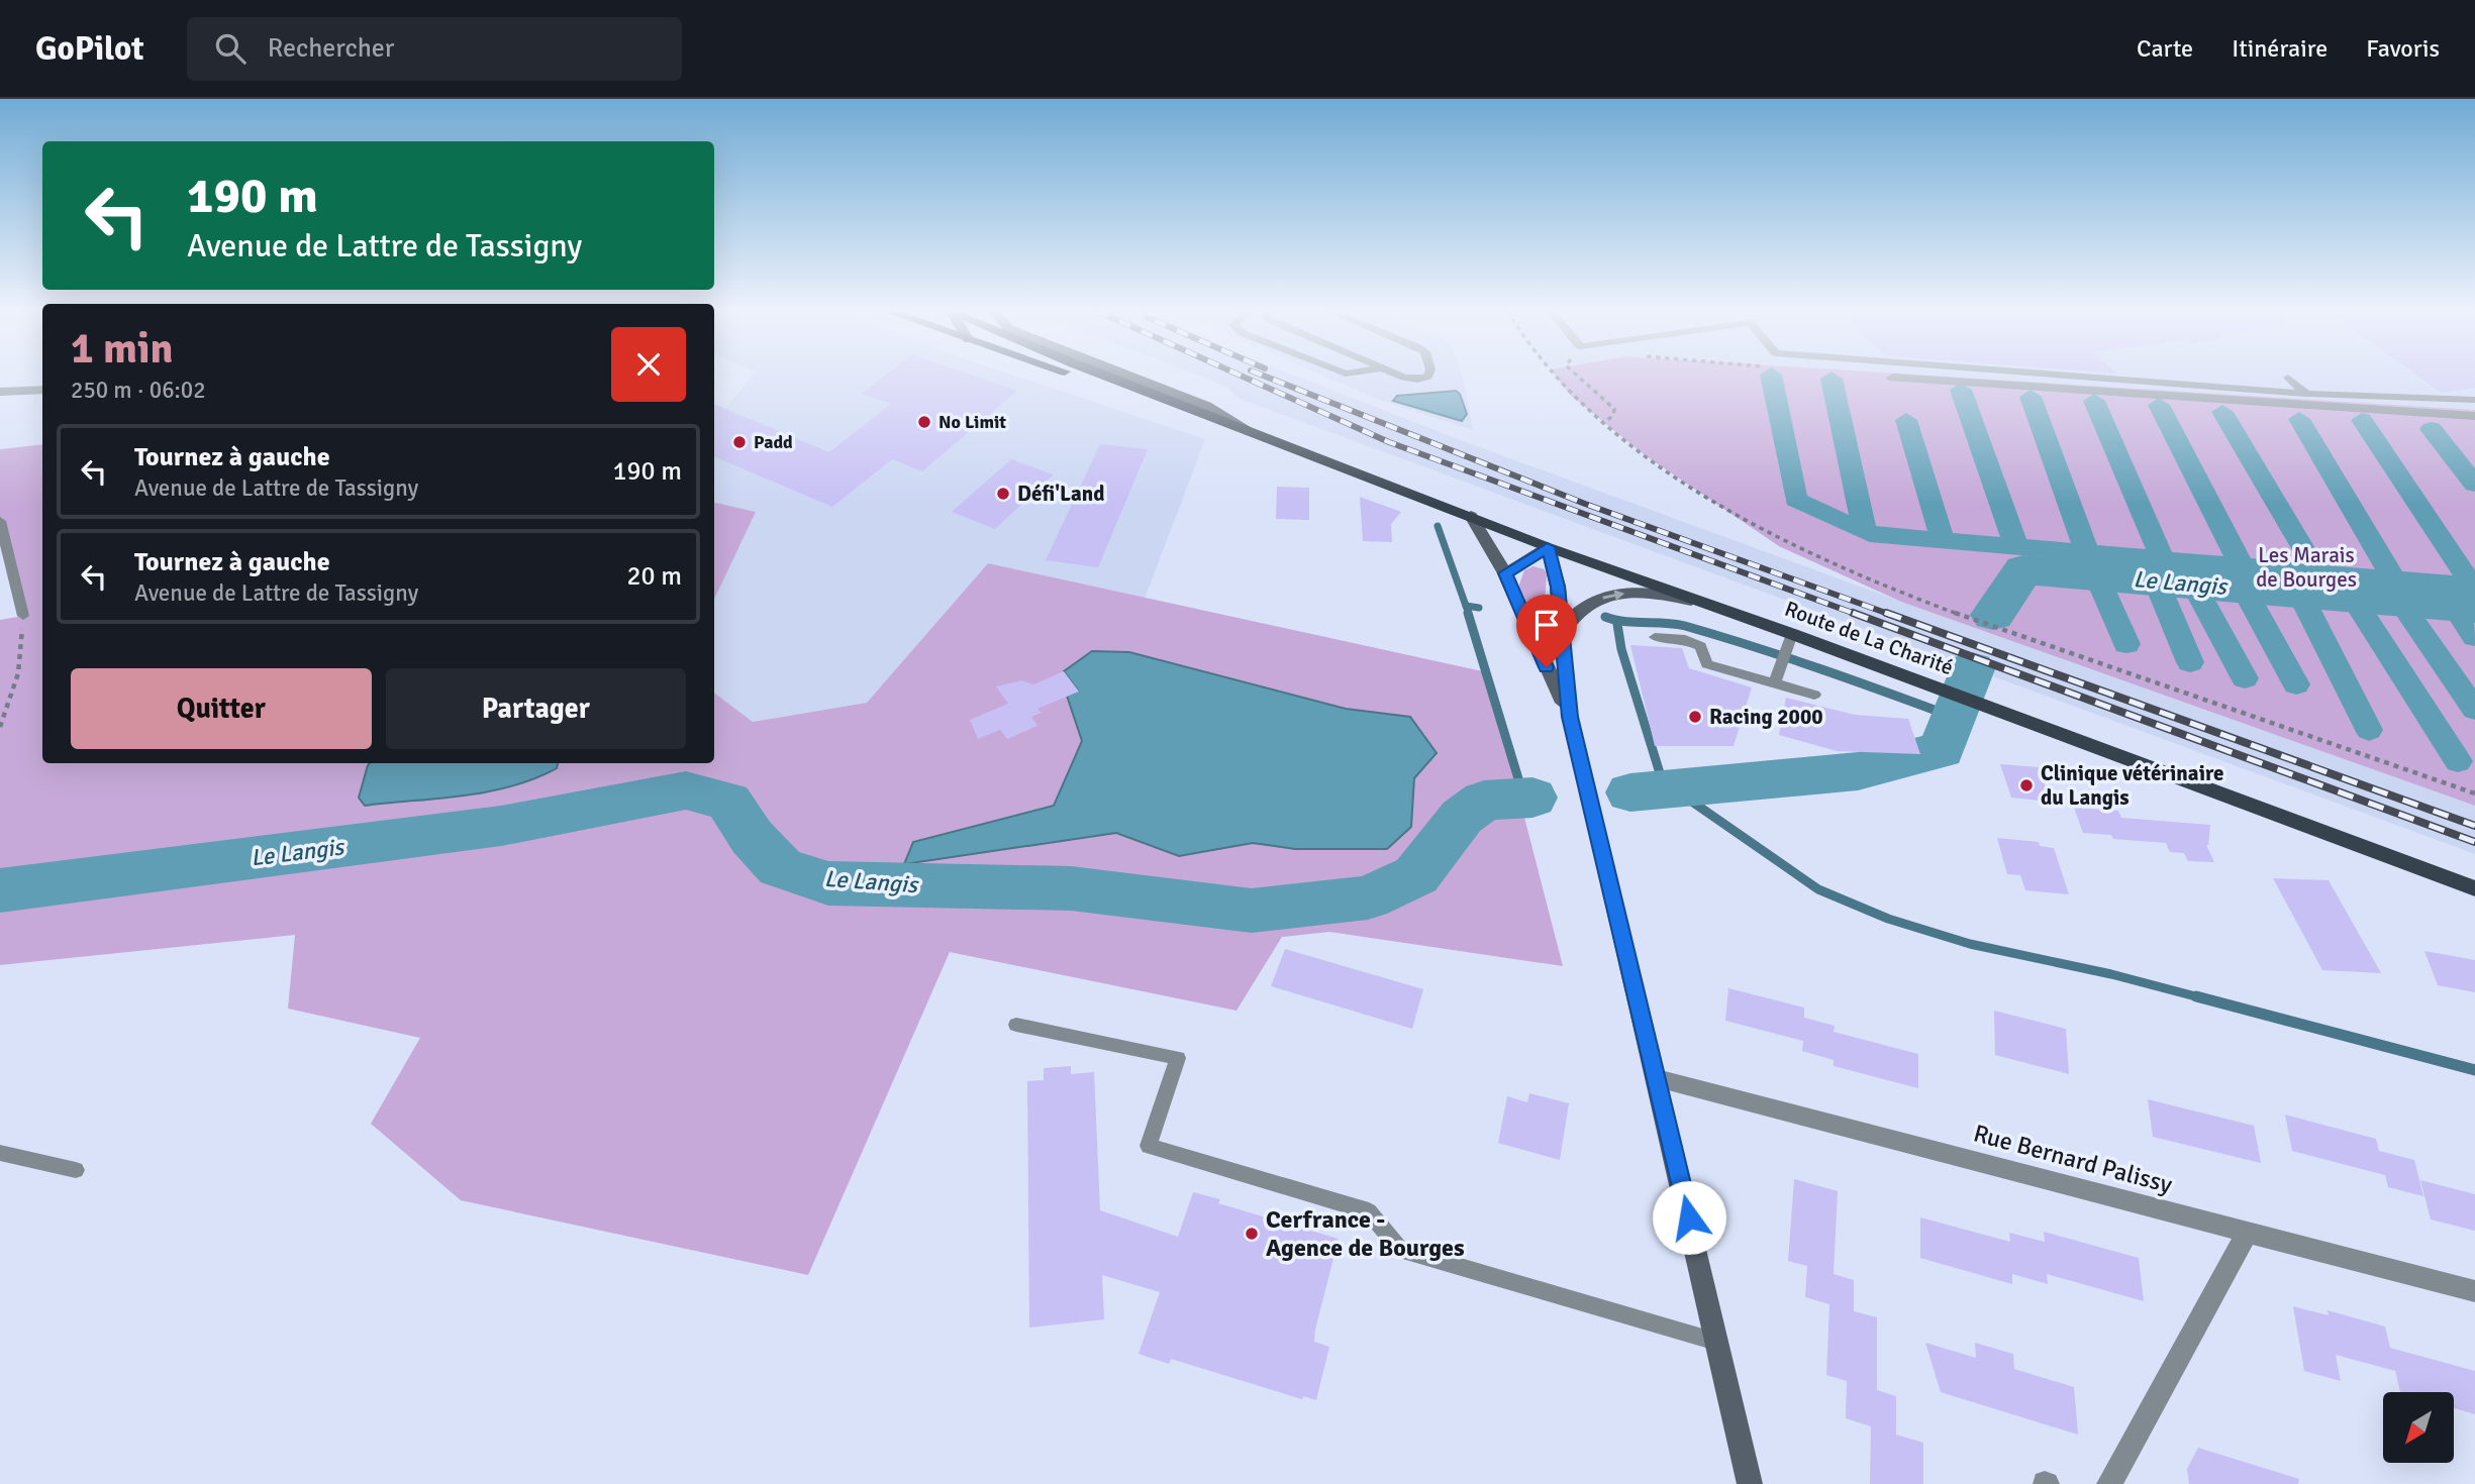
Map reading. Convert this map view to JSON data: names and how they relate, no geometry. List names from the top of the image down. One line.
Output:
{"streets":{"main road":["Route de La Charité"],"street":["Rue Bernard Palissy"]},"water":["Le Langis"],"parks":["Les Marais de Bourges"],"places":["No Limit","Padd","Défi'Land","Racing 2000","Clinique vétérinaire du Langis","Cerfrance - Agence de Bourges"],"north":"bottom left","page":{"header":"GoPilot","search":"Rechercher","nav":["Carte","Itinéraire","Favoris"],"turn":["190 m","Avenue de Lattre de Tassigny"],"heading":["1 min","250 m · 06:02"],"list":[{"name":"Tournez à gauche","note":"Avenue de Lattre de Tassigny","value":"190 m"},{"name":"Tournez à gauche","note":"Avenue de Lattre de Tassigny","value":"20 m"}],"buttons":["Quitter","Partager"]}}
